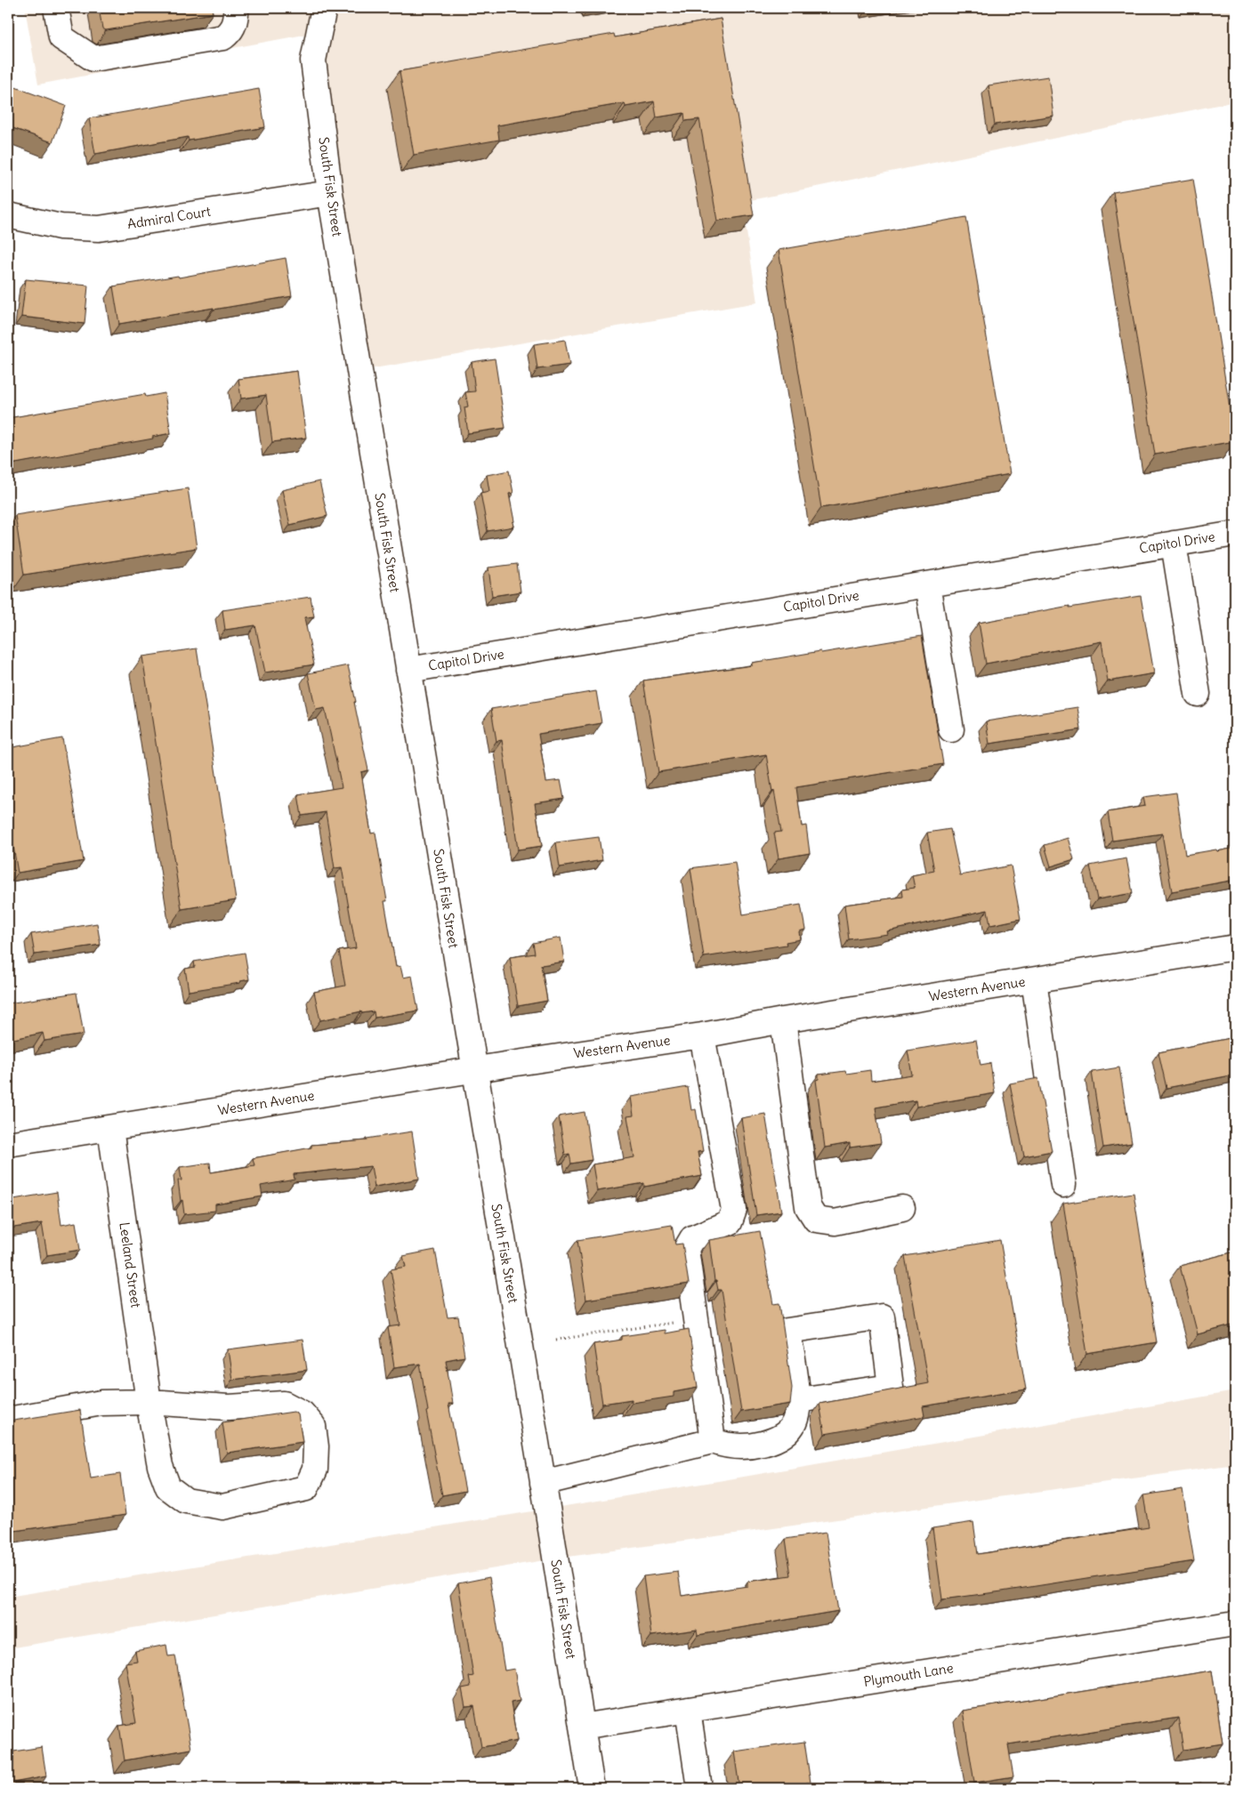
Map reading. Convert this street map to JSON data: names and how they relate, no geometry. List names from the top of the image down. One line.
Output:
{"streets":{"street":["South Fisk Street","Admiral Court","Capitol Drive","Western Avenue","Leeland Street","Plymouth Lane"]},"crossings":[["South Fisk Street","Admiral Court"],["South Fisk Street","Capitol Drive"],["South Fisk Street","Western Avenue"],["South Fisk Street","Plymouth Lane"],["Western Avenue","Leeland Street"]]}
